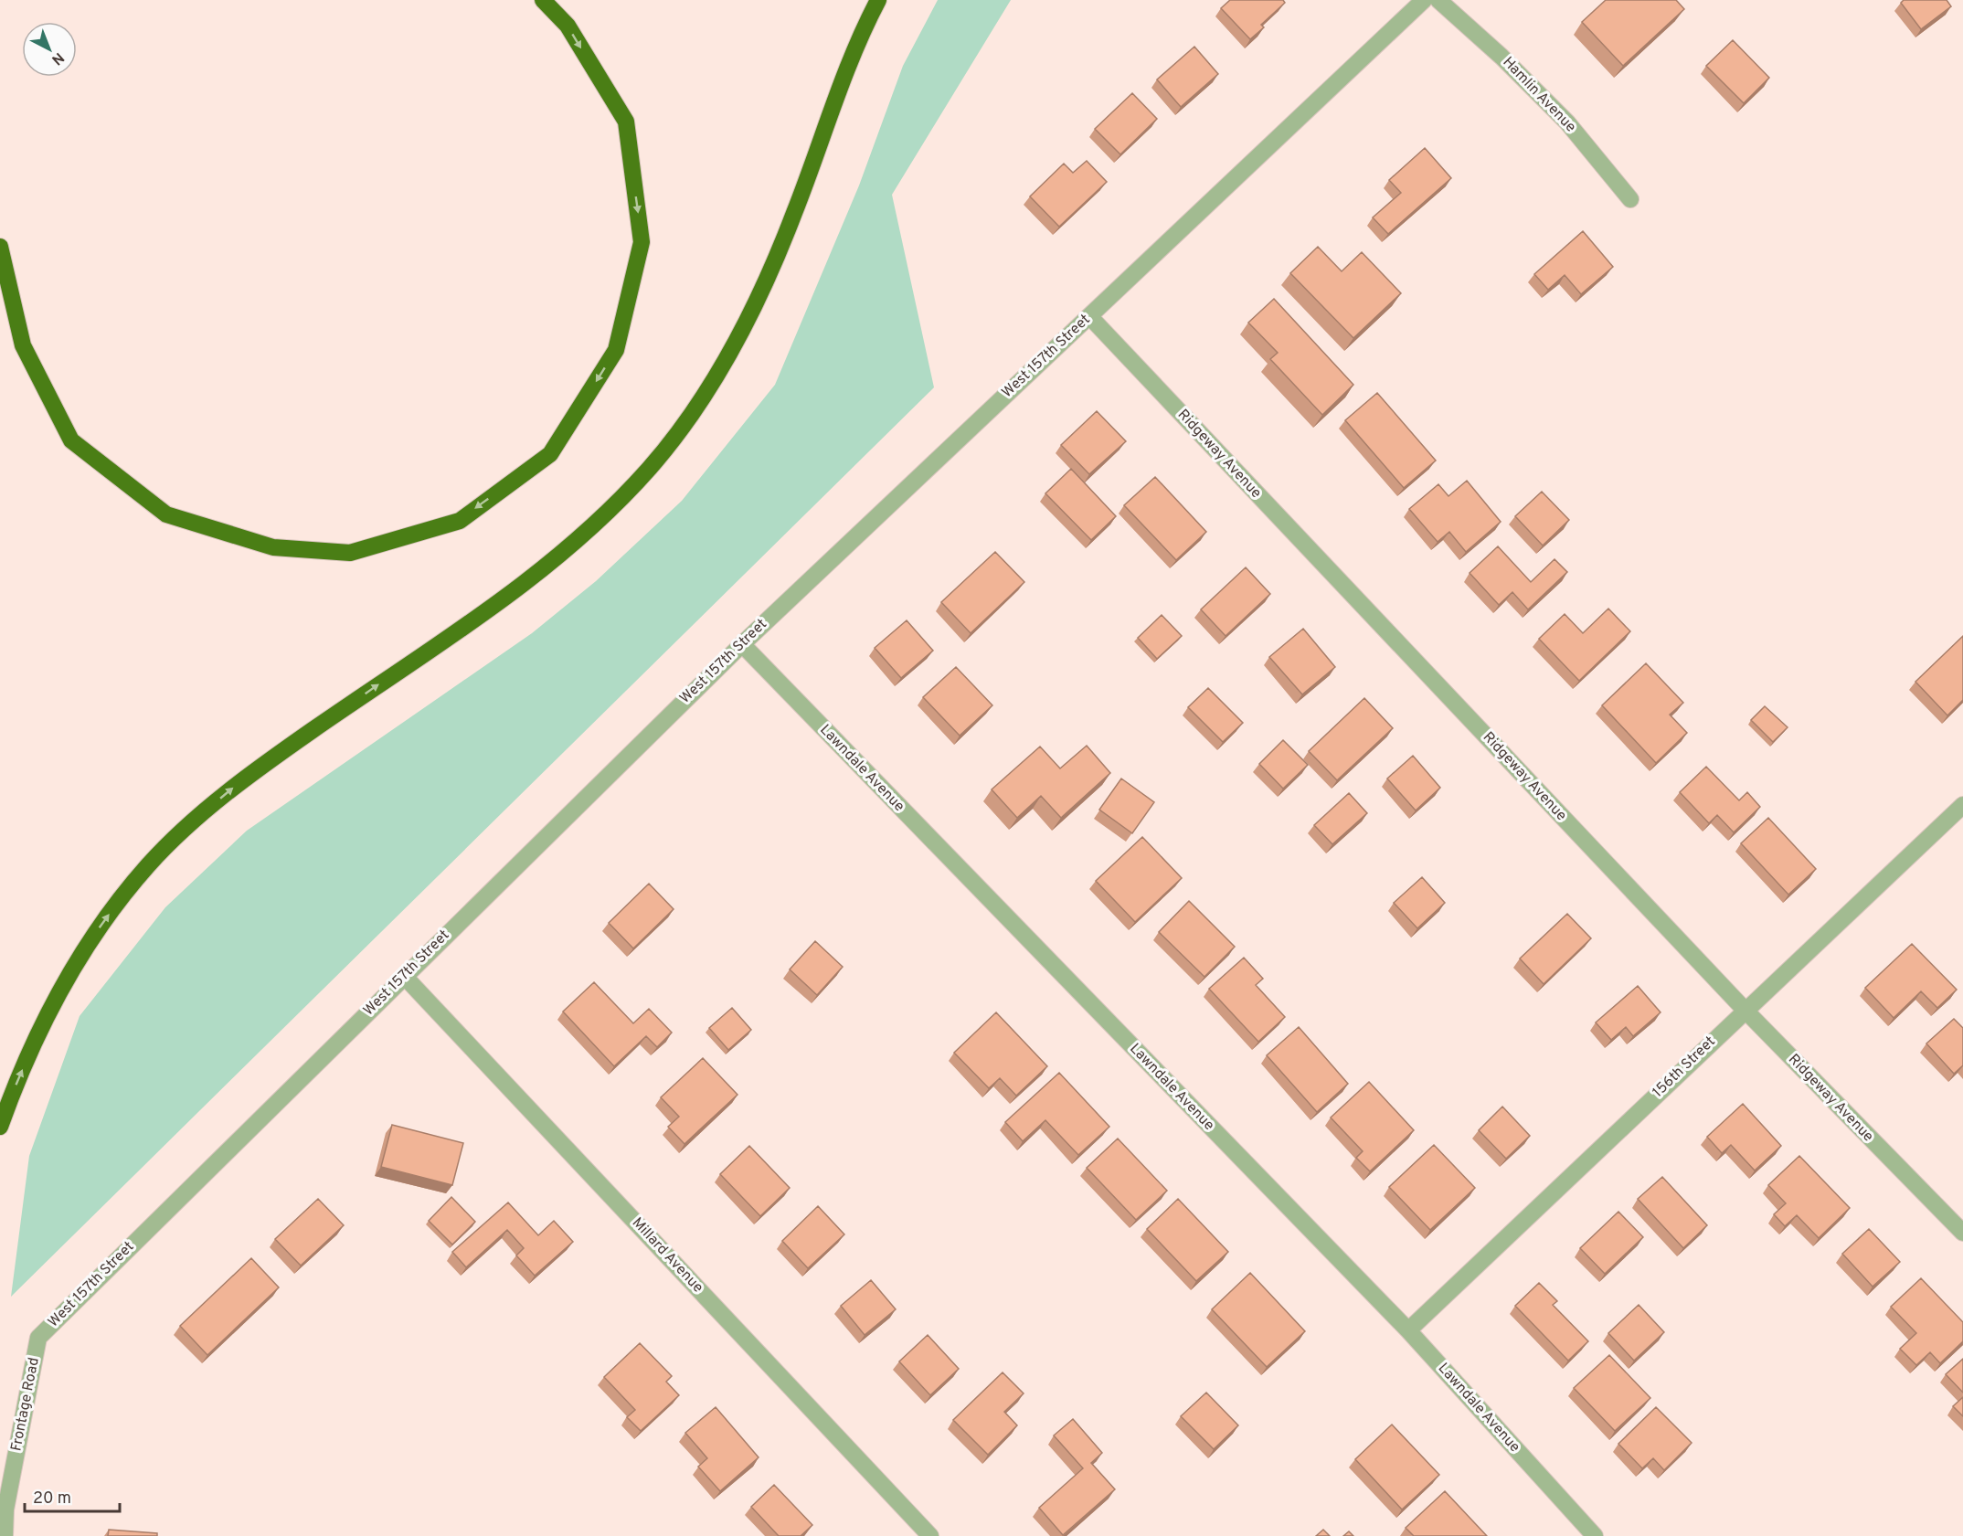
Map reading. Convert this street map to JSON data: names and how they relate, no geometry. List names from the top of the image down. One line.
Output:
{"streets":{"street":["Hamlin Avenue","West 157th Street","Ridgeway Avenue","Lawndale Avenue","156th Street","Millard Avenue","Frontage Road"]},"crossings":[["West 157th Street","Ridgeway Avenue"],["West 157th Street","Lawndale Avenue"],["West 157th Street","Millard Avenue"],["West 157th Street","Frontage Road"],["Ridgeway Avenue","156th Street"],["Lawndale Avenue","156th Street"]],"scale_bar":"20 m","north":"bottom right"}
